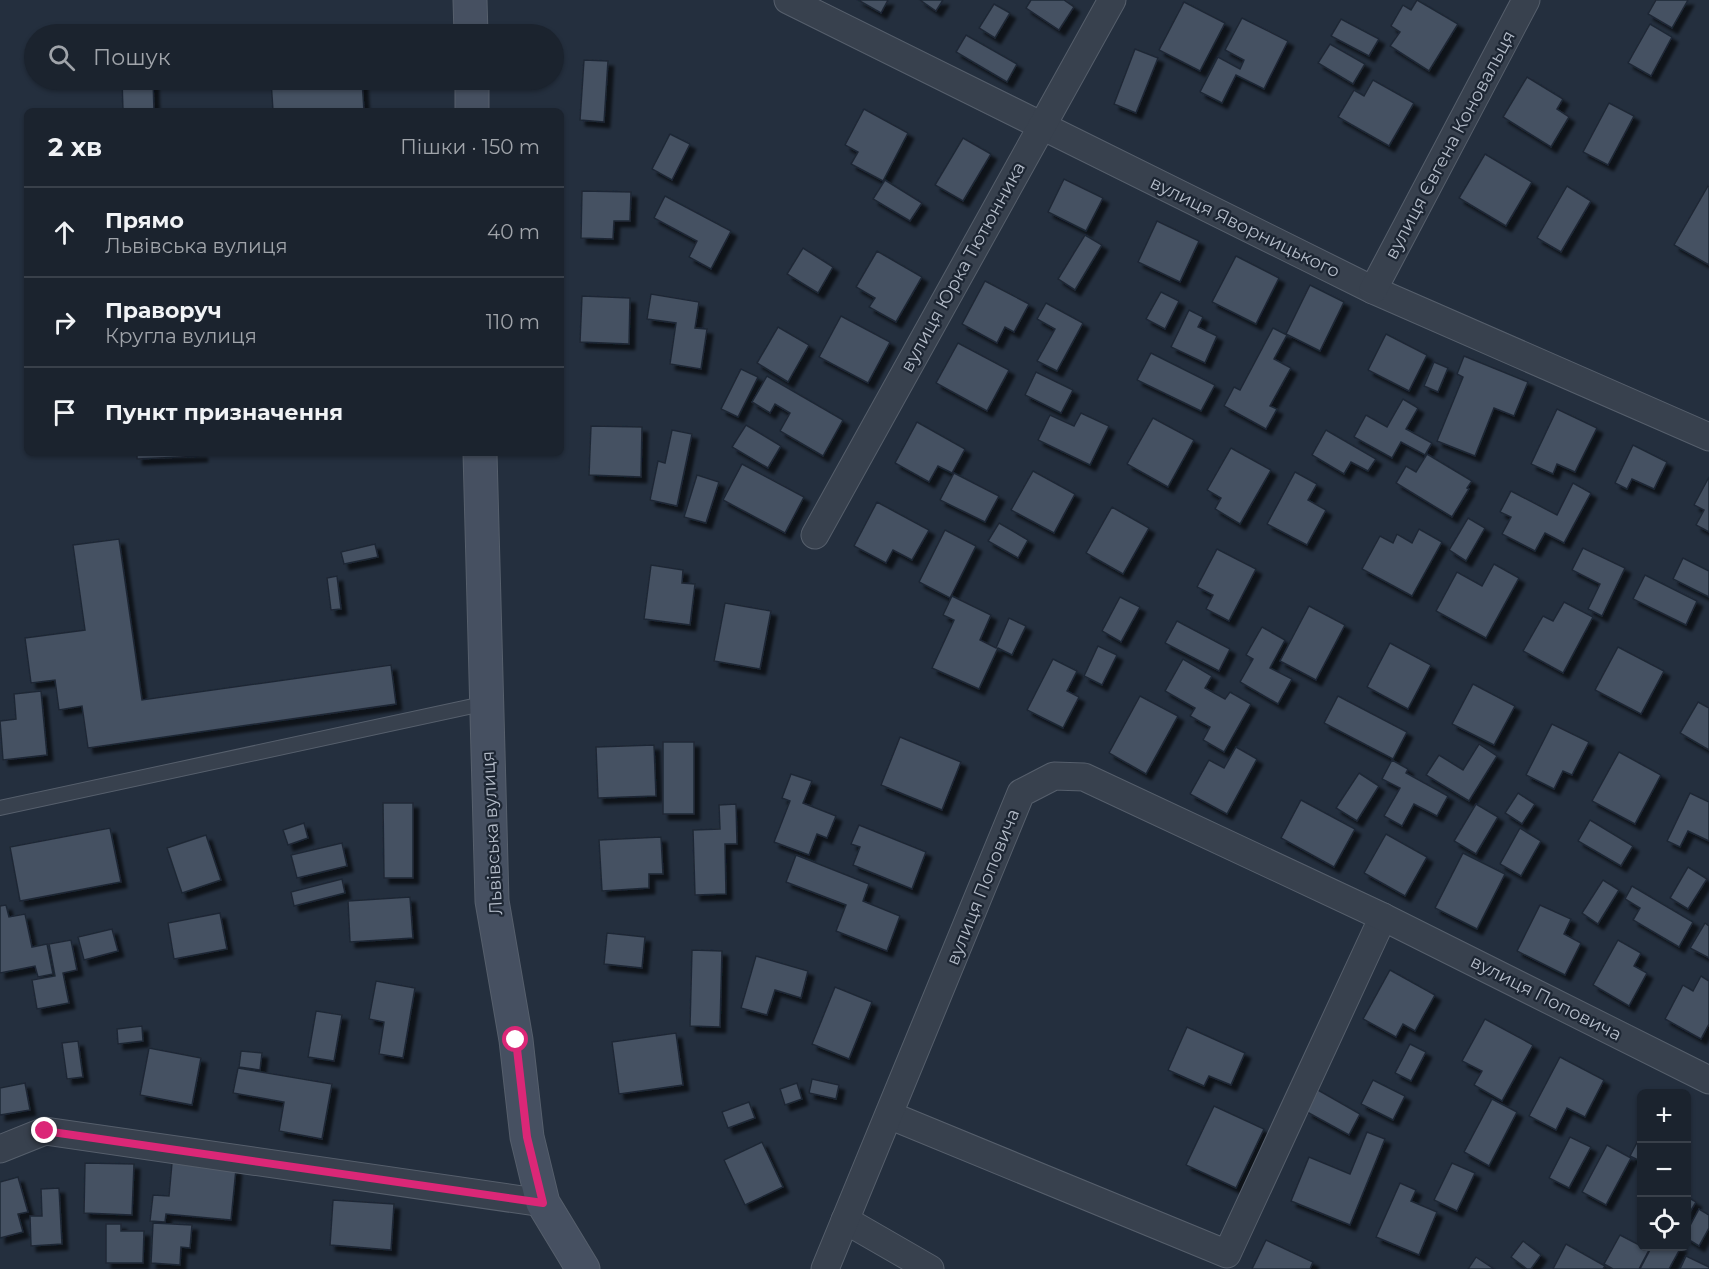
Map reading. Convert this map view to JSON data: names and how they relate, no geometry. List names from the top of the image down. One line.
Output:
{"streets":{"main road":["Львівська вулиця"],"street":["вулиця Євгена Коновальця","вулиця Яворницького","вулиця Юрка Тютюнника","вулиця Поповича"]},"crossings":[["вулиця Євгена Коновальця","вулиця Яворницького"],["вулиця Яворницького","вулиця Юрка Тютюнника"]],"page":{"search":"Пошук","heading":["2 хв","Пішки · 150 m"],"list":[["Прямо","Львівська вулиця","40 m"],["Праворуч","Кругла вулиця","110 m"],"Пункт призначення"],"map_buttons":["+","−"]}}
